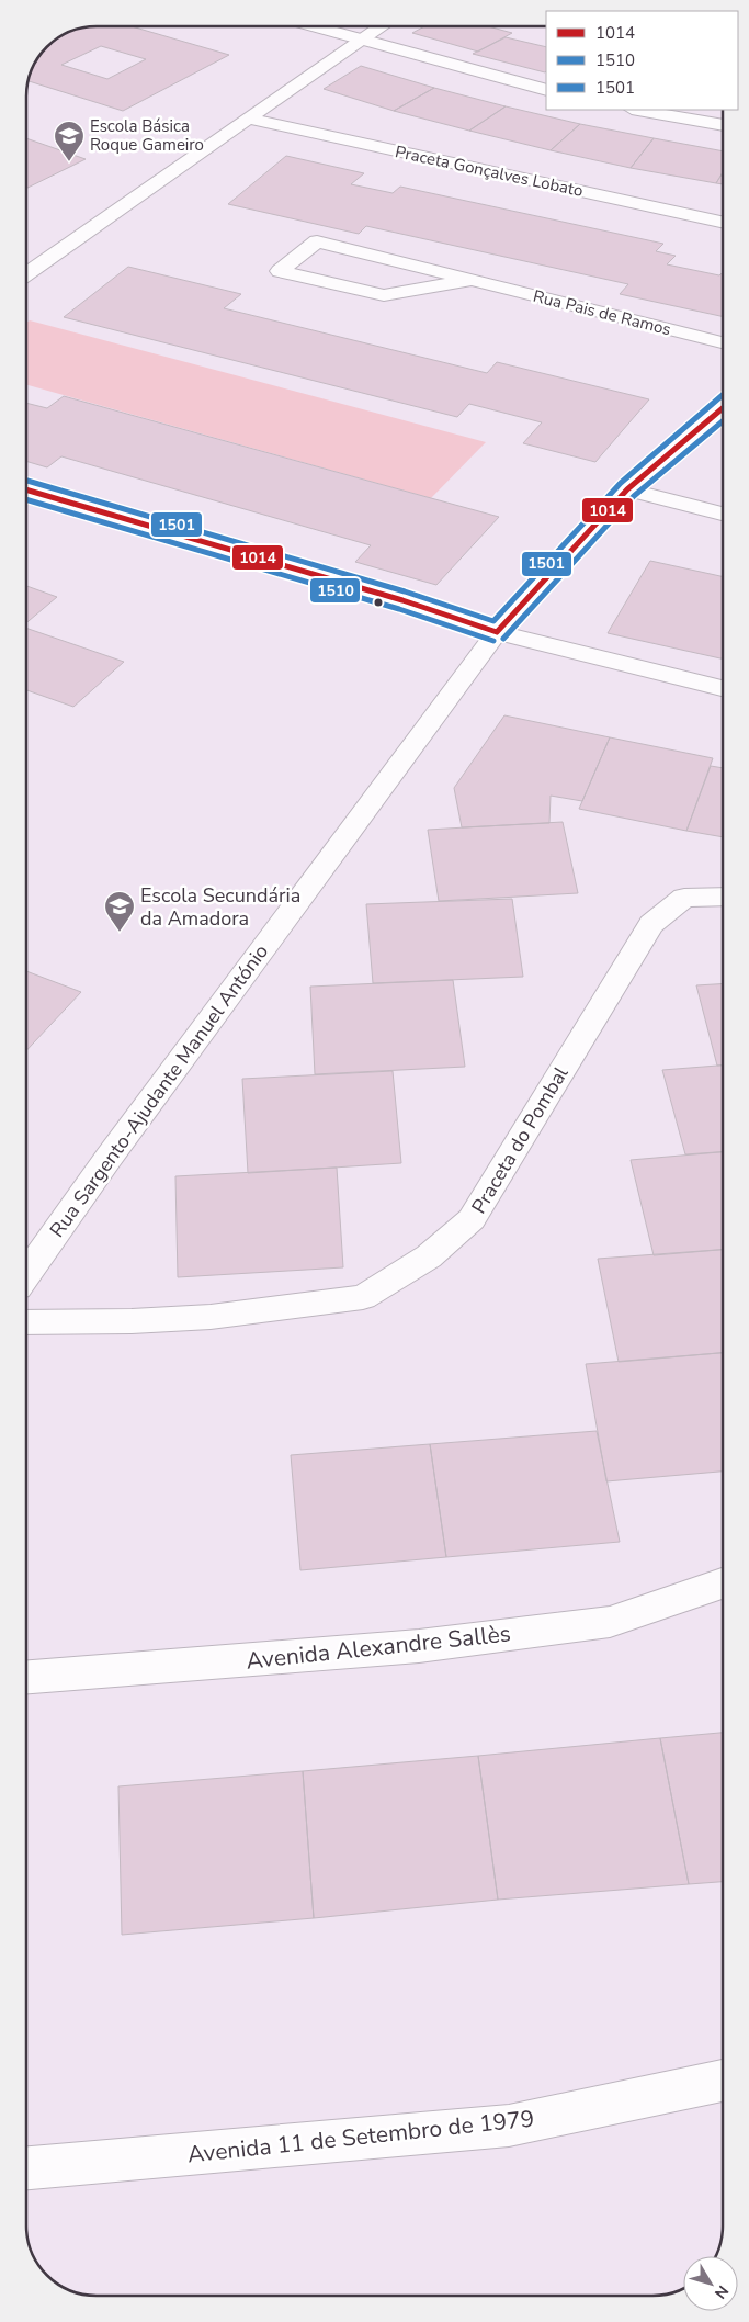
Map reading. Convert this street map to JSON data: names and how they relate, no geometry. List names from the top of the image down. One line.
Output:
{"streets":{"street":["Praceta Gonçalves Lobato","Rua Pais de Ramos","Rua Sargento-Ajudante Manuel António","Praceta do Pombal","Avenida Alexandre Sallès","Avenida 11 de Setembro de 1979"]},"places":{"school or university":["Escola Básica Roque Gameiro","Escola Secundária da Amadora"]},"lines":["transit line 1501","transit line 1014","transit line 1510"],"legend":["1014","1510","1501"],"north":"bottom right"}
